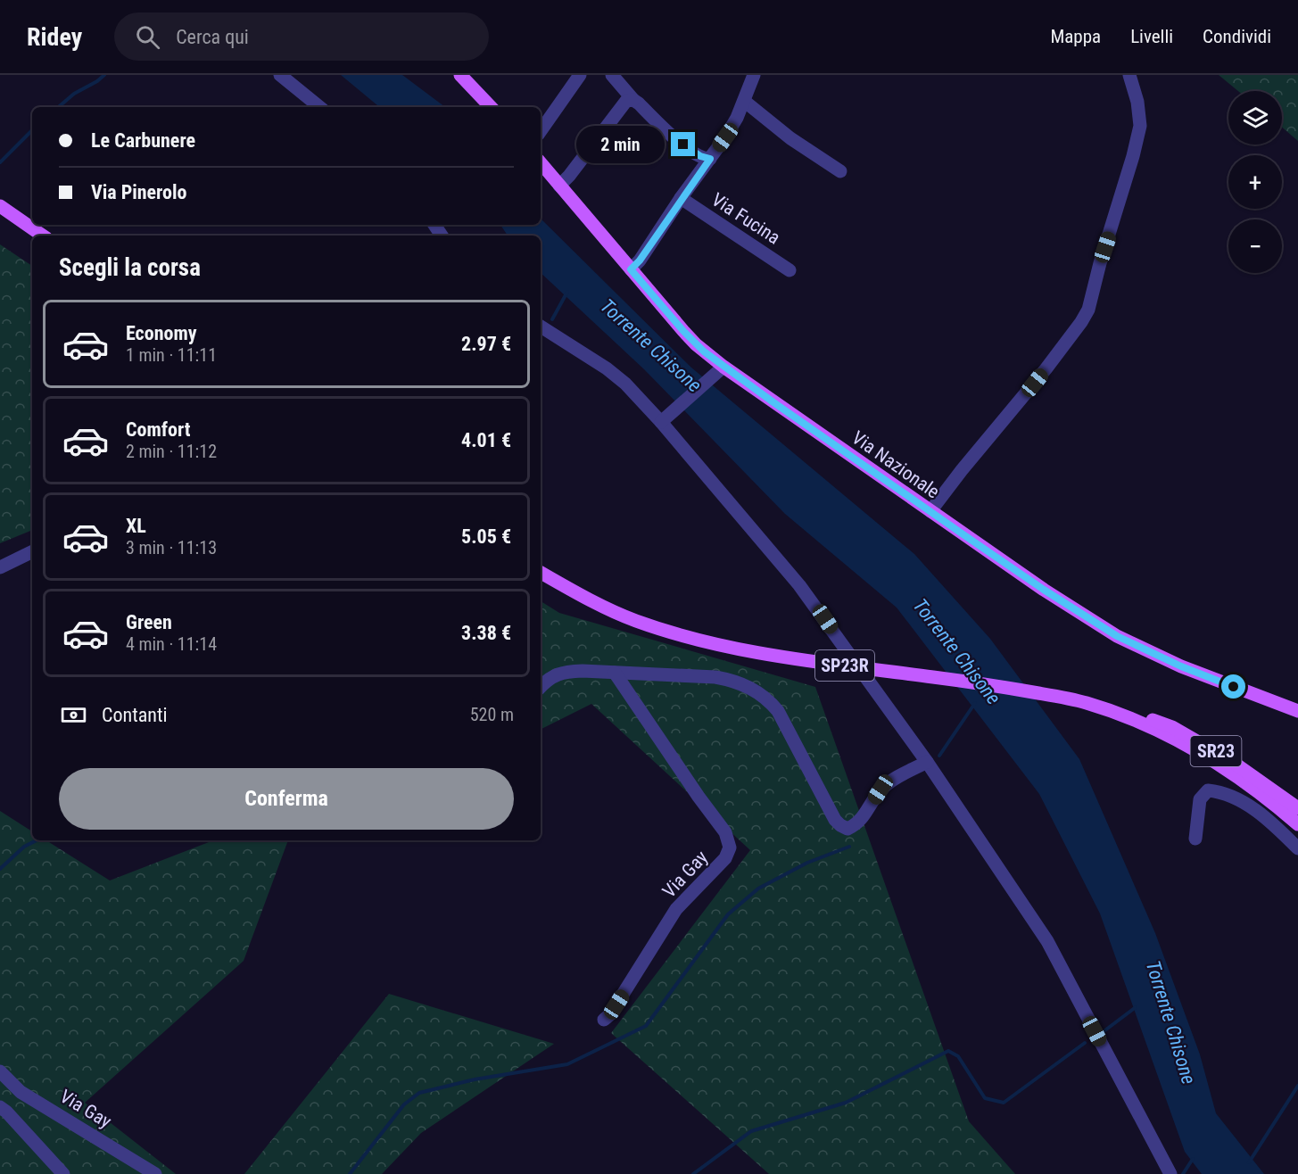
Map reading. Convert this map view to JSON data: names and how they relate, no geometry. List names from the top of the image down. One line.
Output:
{"streets":{"main road":["Via Nazionale","SP23R","SR23"],"street":["Via Fucina","Via Gay"]},"crossings":[["Via Fucina","Via Nazionale"],["SP23R","SR23"]],"water":["Torrente Chisone"],"page":{"header":"Ridey","search":"Cerca qui","nav":["Mappa","Livelli","Condividi"],"map_buttons":["+","−"],"banner":["Le Carbunere","Via Pinerolo"],"bubble":"2 min","heading":"Scegli la corsa","list":[{"name":"Economy","note":"1 min · 11:11","value":"2.97 €"},{"name":"Comfort","note":"2 min · 11:12","value":"4.01 €"},{"name":"XL","note":"3 min · 11:13","value":"5.05 €"},{"name":"Green","note":"4 min · 11:14","value":"3.38 €"}],"pay":["Contanti","520 m"],"buttons":"Conferma"}}
